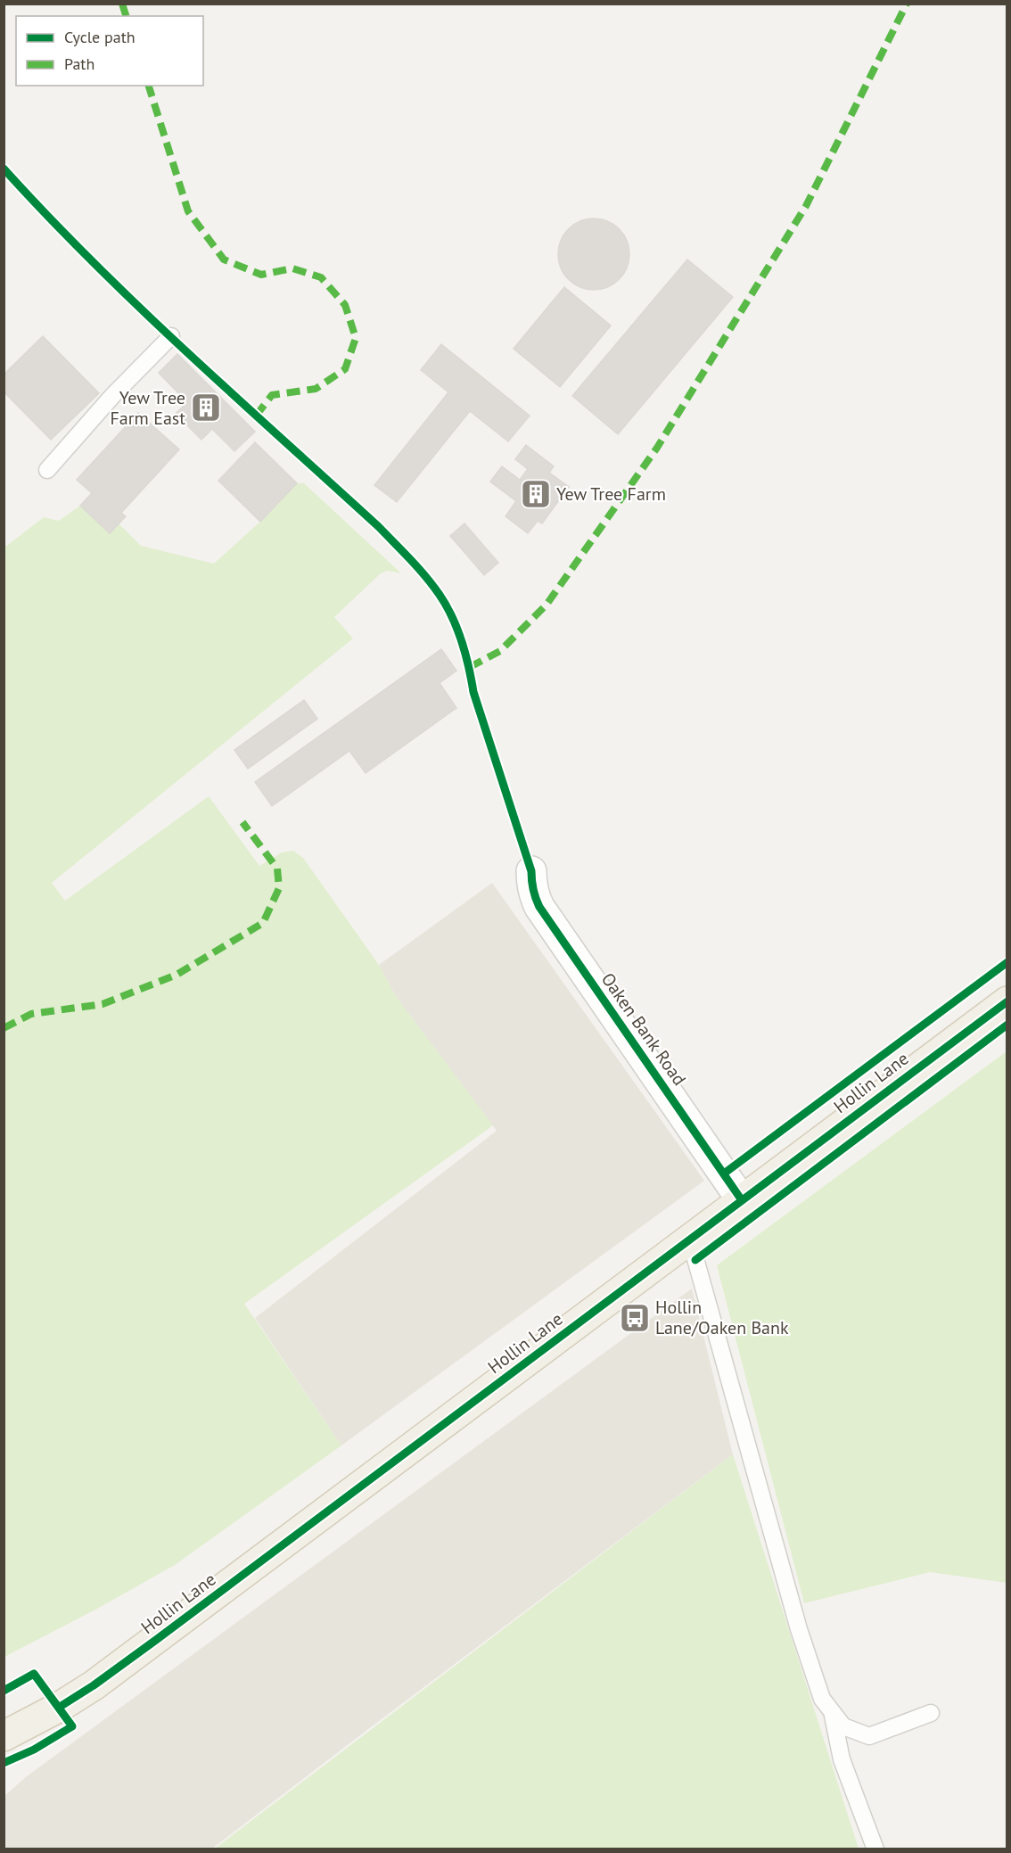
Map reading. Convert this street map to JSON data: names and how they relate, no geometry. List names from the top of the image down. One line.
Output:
{"streets":{"main road":["Hollin Lane"],"street":["Oaken Bank Road"]},"crossings":[["Oaken Bank Road","Hollin Lane"]],"places":{"building":["Yew Tree Farm East","Yew Tree Farm"],"bus stop":["Hollin Lane/Oaken Bank"]},"legend":["Cycle path","Path"]}
